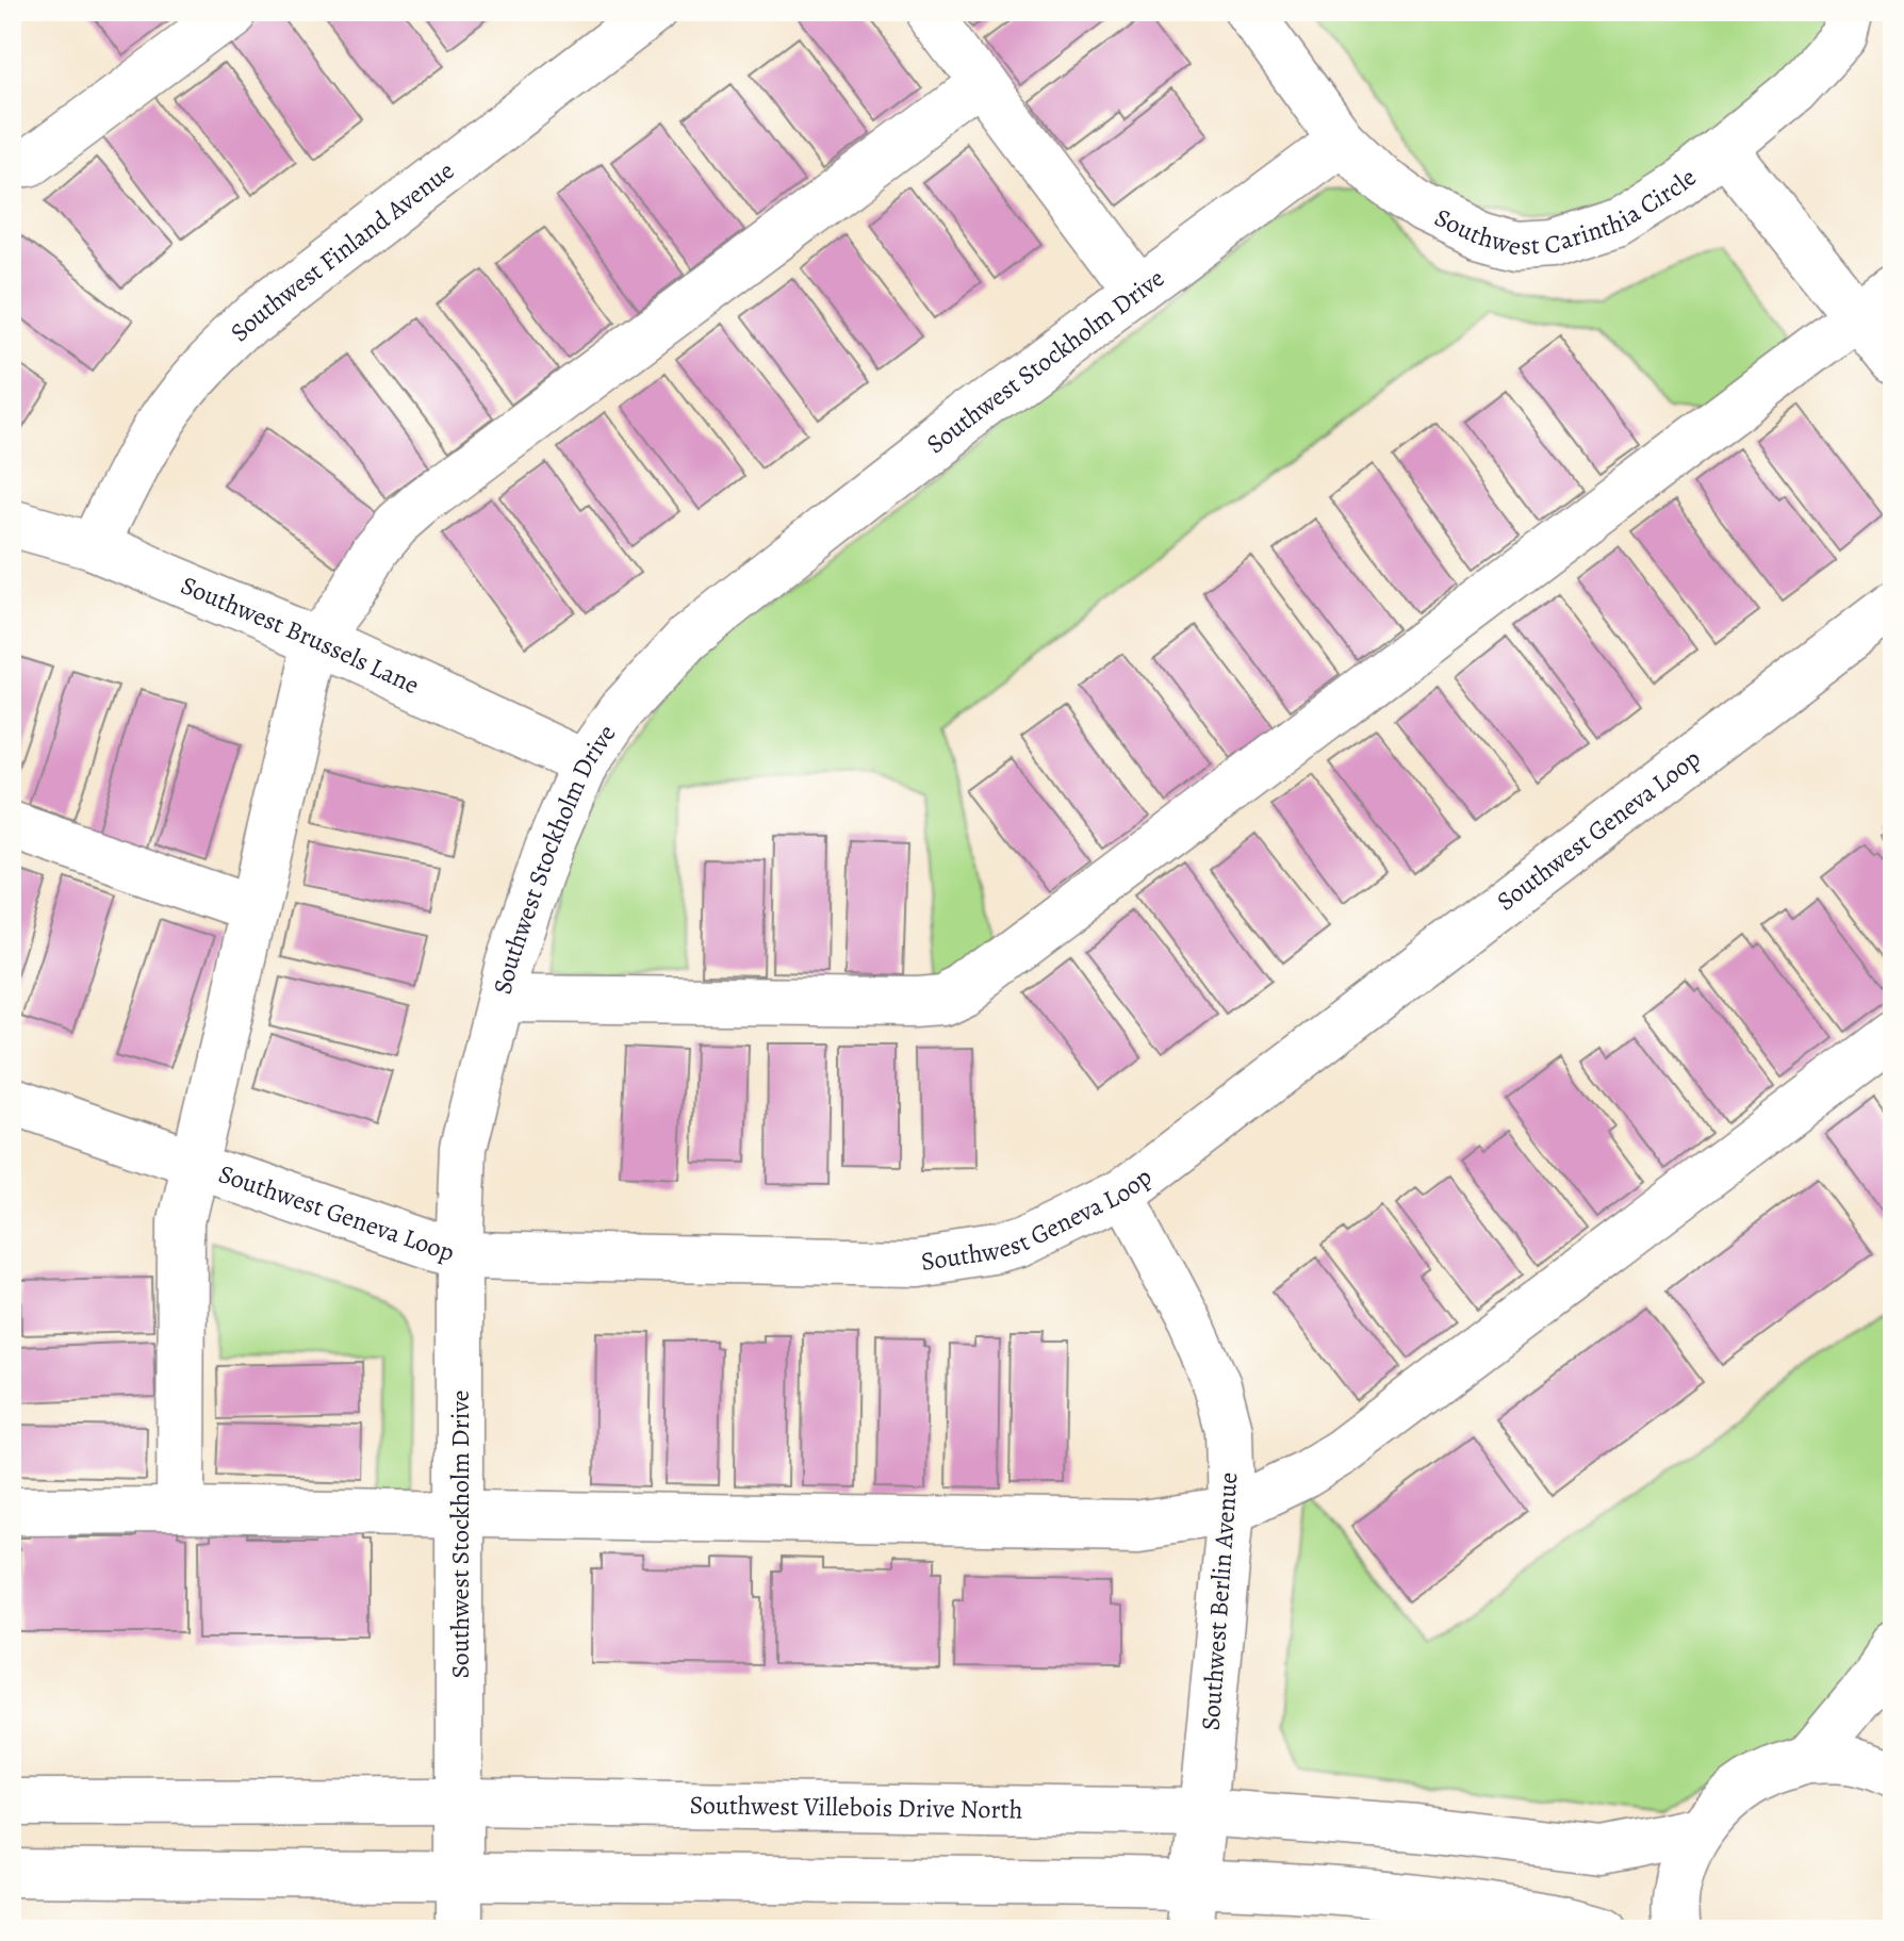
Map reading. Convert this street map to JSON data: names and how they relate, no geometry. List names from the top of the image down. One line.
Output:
{"streets":{"street":["Southwest Carinthia Circle","Southwest Finland Avenue","Southwest Stockholm Drive","Southwest Brussels Lane","Southwest Geneva Loop","Southwest Berlin Avenue","Southwest Villebois Drive North"]},"crossings":[["Southwest Carinthia Circle","Southwest Stockholm Drive"],["Southwest Finland Avenue","Southwest Brussels Lane"],["Southwest Stockholm Drive","Southwest Brussels Lane"],["Southwest Stockholm Drive","Southwest Geneva Loop"],["Southwest Stockholm Drive","Southwest Villebois Drive North"],["Southwest Geneva Loop","Southwest Berlin Avenue"],["Southwest Berlin Avenue","Southwest Villebois Drive North"]]}
